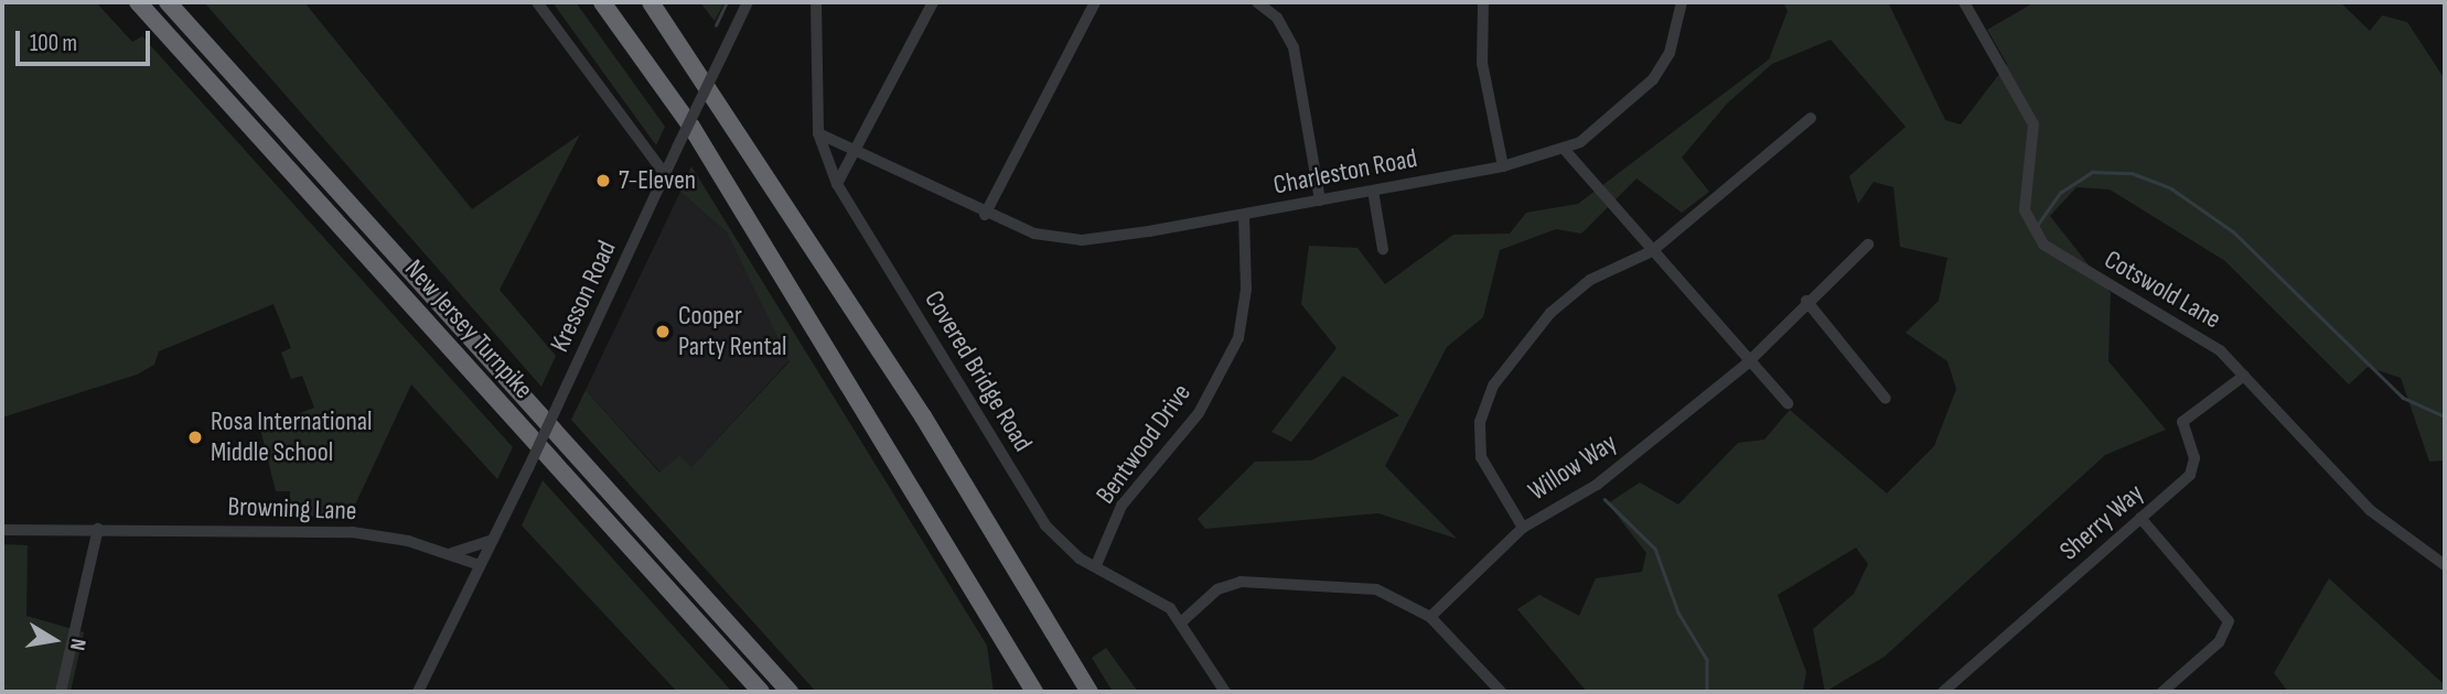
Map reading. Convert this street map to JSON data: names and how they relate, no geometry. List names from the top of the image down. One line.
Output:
{"streets":{"highway":["New Jersey Turnpike"],"street":["Charleston Road","Cotswold Lane","Kresson Road","Covered Bridge Road","Bentwood Drive","Willow Way","Browning Lane","Sherry Way"]},"crossings":[["Charleston Road","Covered Bridge Road"],["Charleston Road","Bentwood Drive"],["Cotswold Lane","Sherry Way"],["Kresson Road","Browning Lane"],["Covered Bridge Road","Bentwood Drive"]],"places":["7-Eleven","Cooper Party Rental","Rosa International Middle School"],"scale_bar":"100 m","north":"right"}
